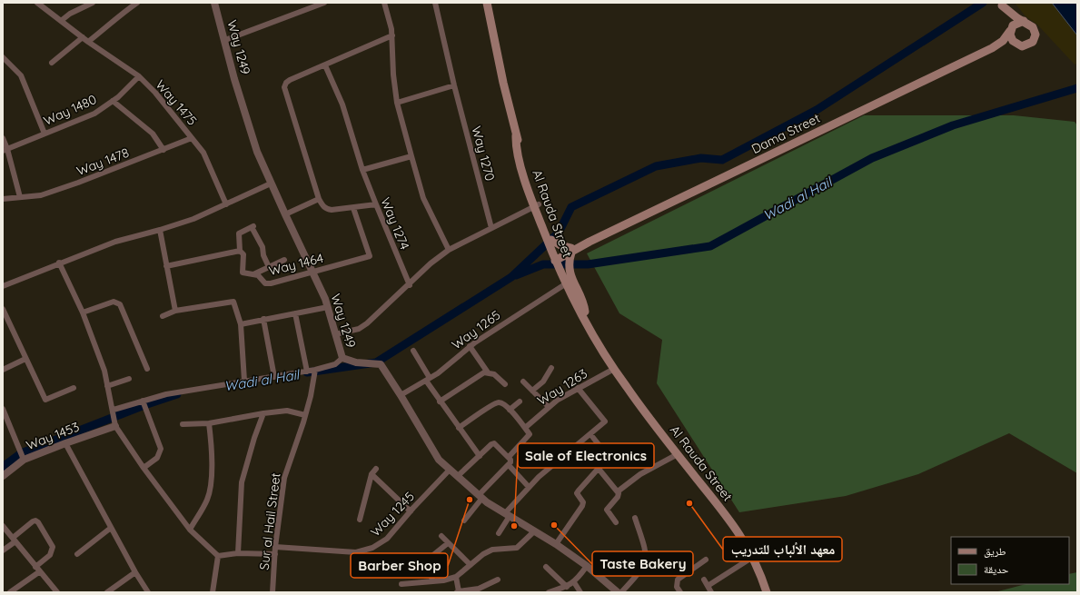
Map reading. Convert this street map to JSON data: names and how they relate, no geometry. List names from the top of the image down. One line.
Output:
{"streets":{"main road":["Dama Street","Al Rauda Street"],"street":["Way 1249","Way 1475","Way 1480","Way 1270","Way 1478","Way 1274","Way 1464","Way 1265","Way 1263","Way 1453","Way 1245","Sur al Hail Street"]},"crossings":[["Way 1249","Way 1464"],["Way 1249","Way 1265"],["Way 1249","Way 1245"],["Way 1475","Way 1480"],["Way 1475","Way 1478"],["Dama Street","Al Rauda Street"],["Al Rauda Street","Way 1265"],["Al Rauda Street","Way 1263"],["Way 1245","Sur al Hail Street"]],"water":["Wadi al Hail"],"places":["Barber Shop","معهد الألباب للتدريب","Taste Bakery","Sale of Electronics"],"legend":["طريق","حديقة"]}
